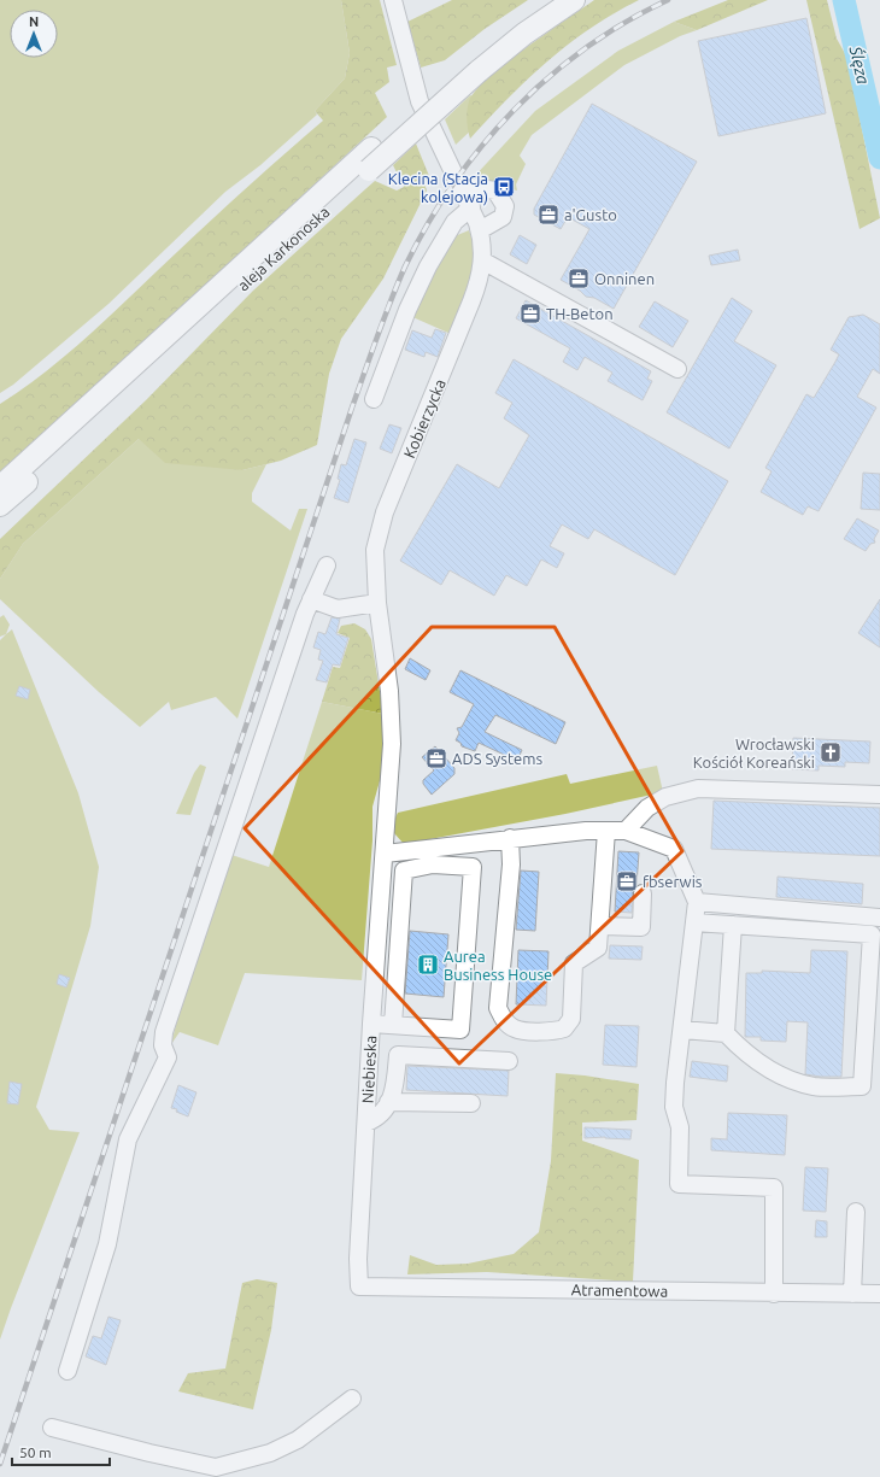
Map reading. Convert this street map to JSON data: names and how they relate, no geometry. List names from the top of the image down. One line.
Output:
{"streets":{"main road":["aleja Karkonoska"],"street":["Kobierzycka","Niebieska","Atramentowa"]},"crossings":[["Kobierzycka","Niebieska"],["Niebieska","Atramentowa"]],"water":["Ślęza"],"places":{"bus stop":["Klecina (Stacja kolejowa)"],"office":["a'Gusto","Onninen","TH-Beton","ADS Systems","fbserwis"],"church":["Wrocławski Kościół Koreański"],"building":["Aurea Business House"]},"scale_bar":"50 m","north":"top"}
